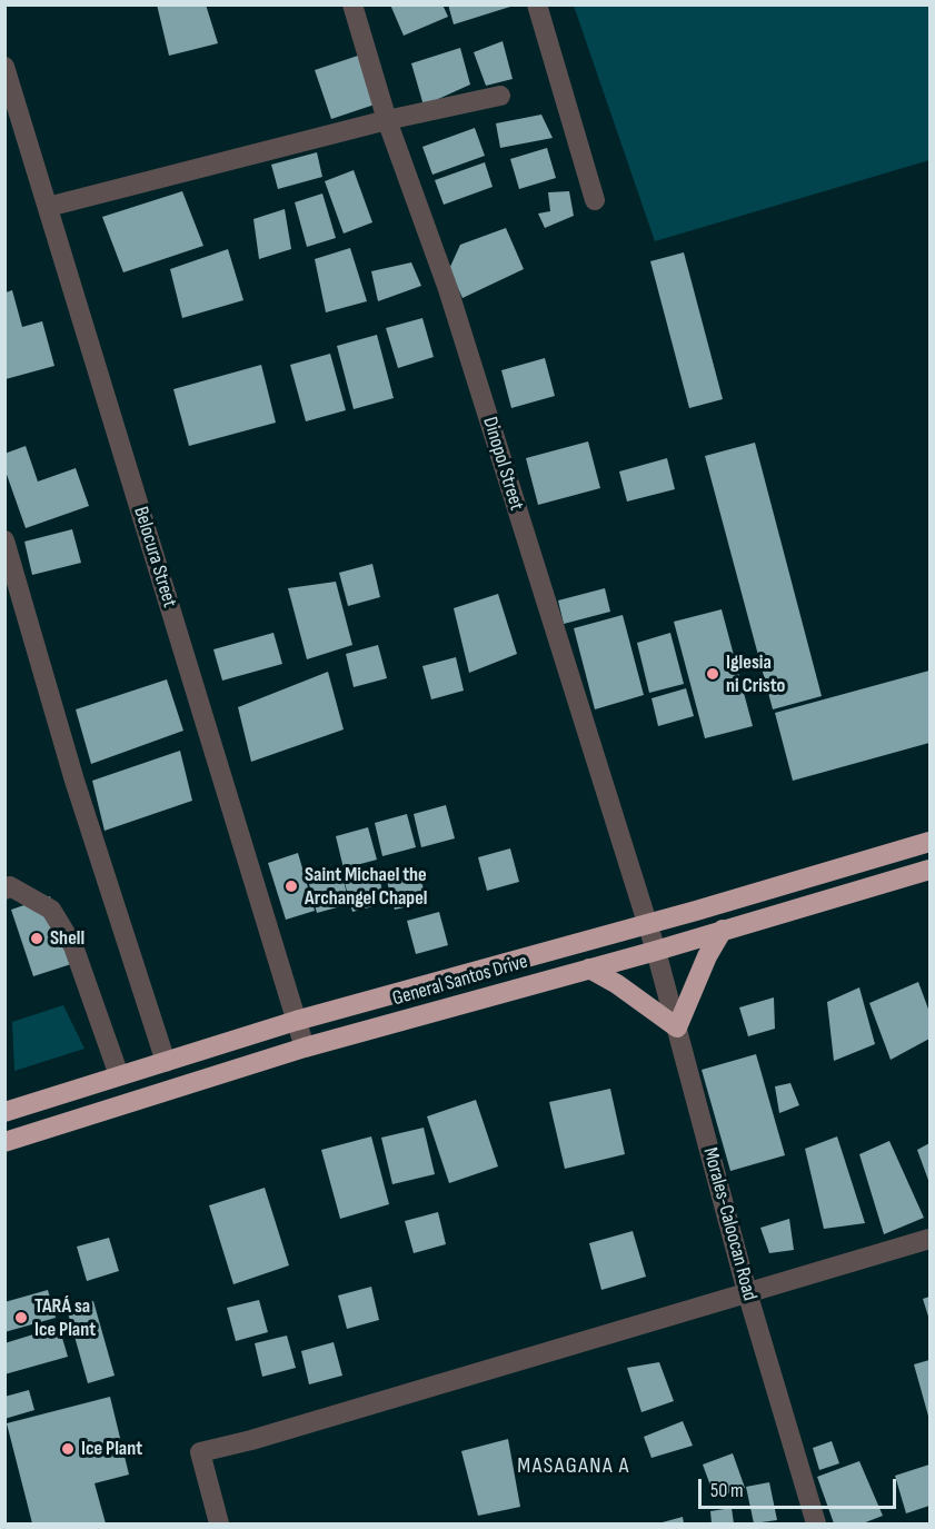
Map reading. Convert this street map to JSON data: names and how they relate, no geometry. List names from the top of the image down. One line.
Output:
{"streets":{"highway":["General Santos Drive"],"street":["Dinopol Street","Belocura Street","Morales-Caloocan Road"]},"crossings":[["Dinopol Street","General Santos Drive"],["Dinopol Street","Morales-Caloocan Road"],["Belocura Street","General Santos Drive"],["General Santos Drive","Morales-Caloocan Road"]],"districts":["MASAGANA A"],"places":["Iglesia ni Cristo","Saint Michael the Archangel Chapel","Shell","TARÁ sa Ice Plant","Ice Plant"],"scale_bar":"50 m"}
